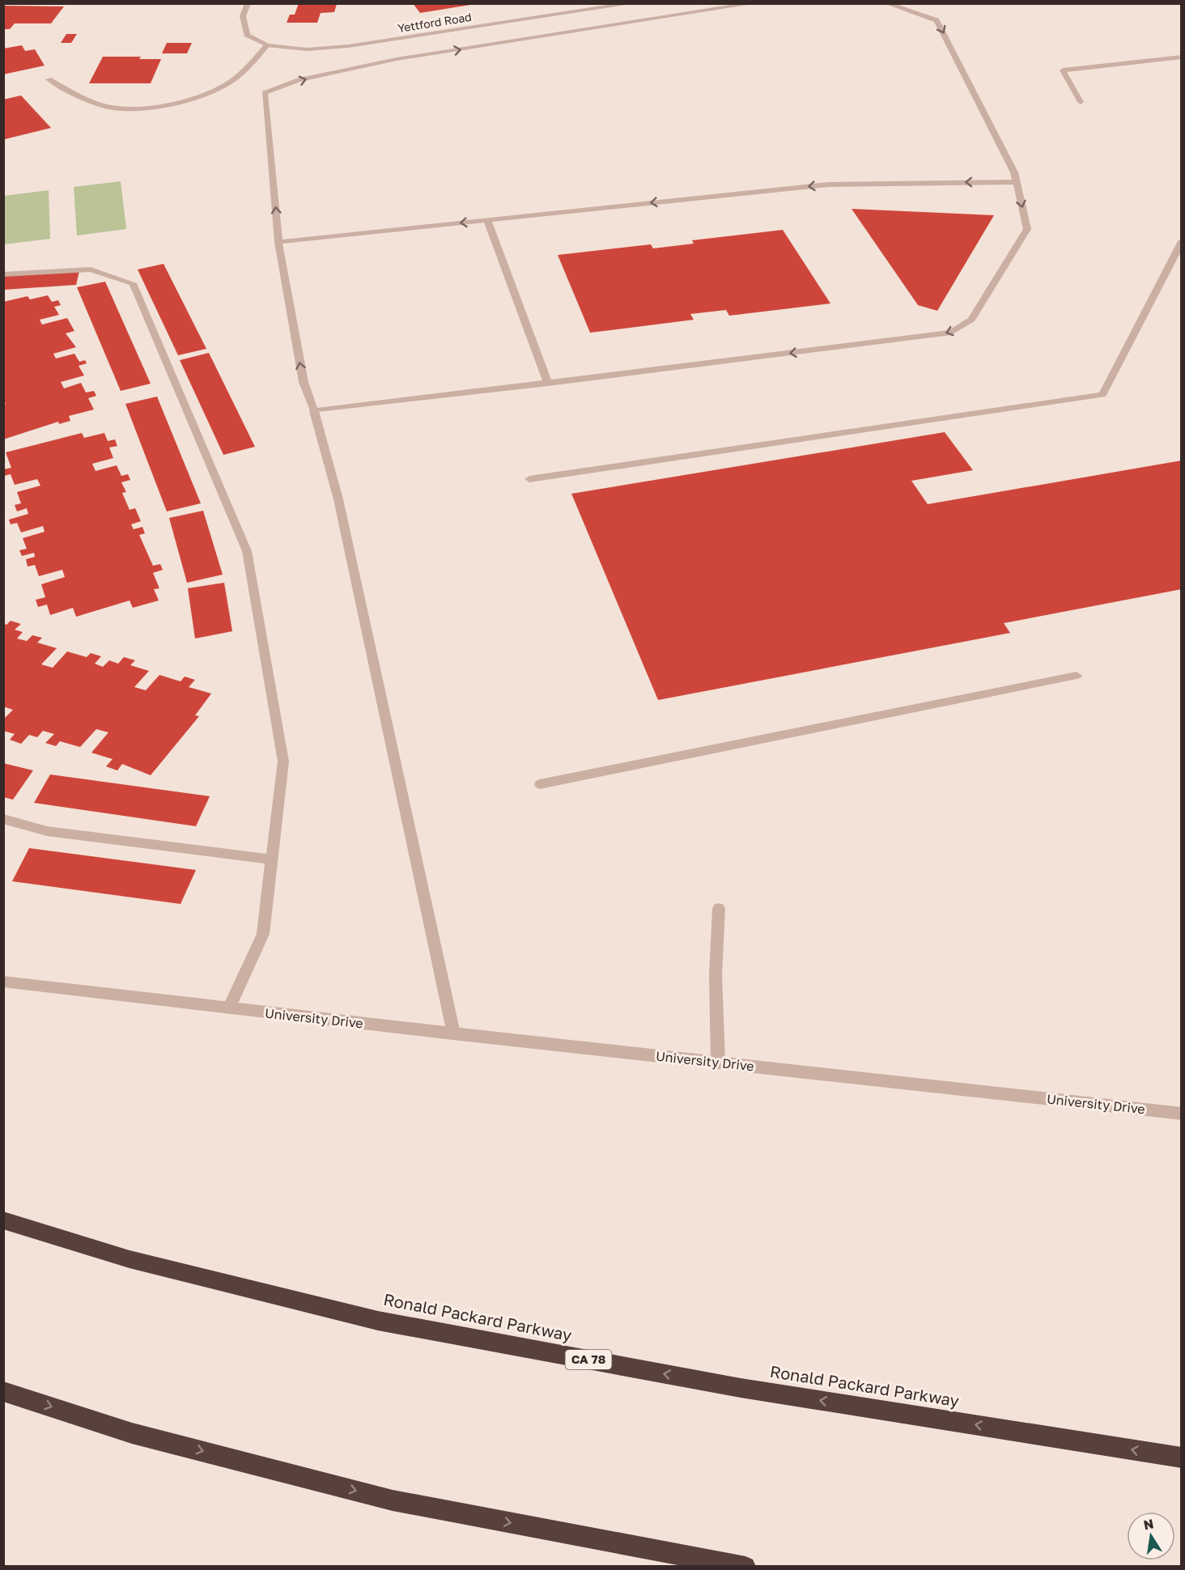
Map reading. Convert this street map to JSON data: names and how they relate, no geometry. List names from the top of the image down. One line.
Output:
{"streets":{"highway":["Ronald Packard Parkway","CA 78"],"street":["Yettford Road","University Drive"]},"one_way":["Ronald Packard Parkway"],"north":"top"}
